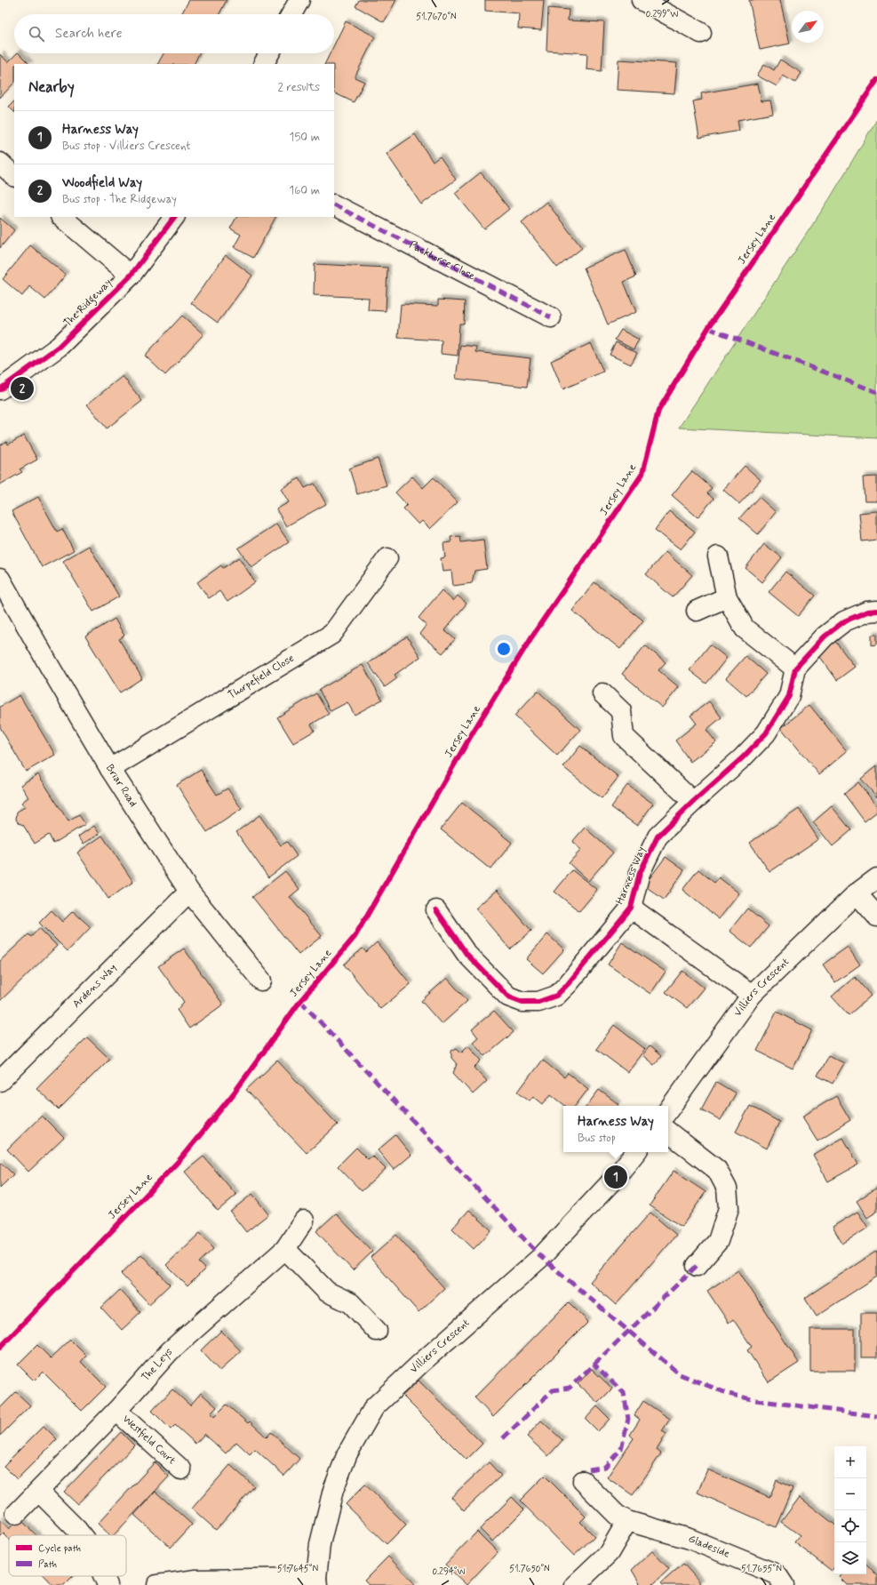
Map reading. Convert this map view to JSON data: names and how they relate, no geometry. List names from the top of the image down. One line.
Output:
{"streets":{"street":["Packhorse Close","The Ridgeway","Thorpefield Close","Briar Road","Harness Way","Ardens Way","Villiers Crescent","The Leys","Westfield Court","Gladeside"],"cycle path":["Jersey Lane"]},"crossings":[["Thorpefield Close","Briar Road"],["Briar Road","Ardens Way"],["Harness Way","Villiers Crescent"],["The Leys","Westfield Court"]],"legend":["Cycle path","Path"],"north":"top right","page":{"search":"Search here","heading":["Nearby","2 results"],"list":[{"mark":"1","name":"Harness Way","note":"Bus stop · Villiers Crescent","value":"150 m"},{"mark":"2","name":"Woodfield Way","note":"Bus stop · The Ridgeway","value":"160 m"}],"pins":["2","1"],"popup":["Harness Way","Bus stop"],"map_buttons":["+","−"]},"coordinates":["0.299°W","51.7670°N","51.7645°N","51.7650°N","51.7655°N","0.294°W"]}
